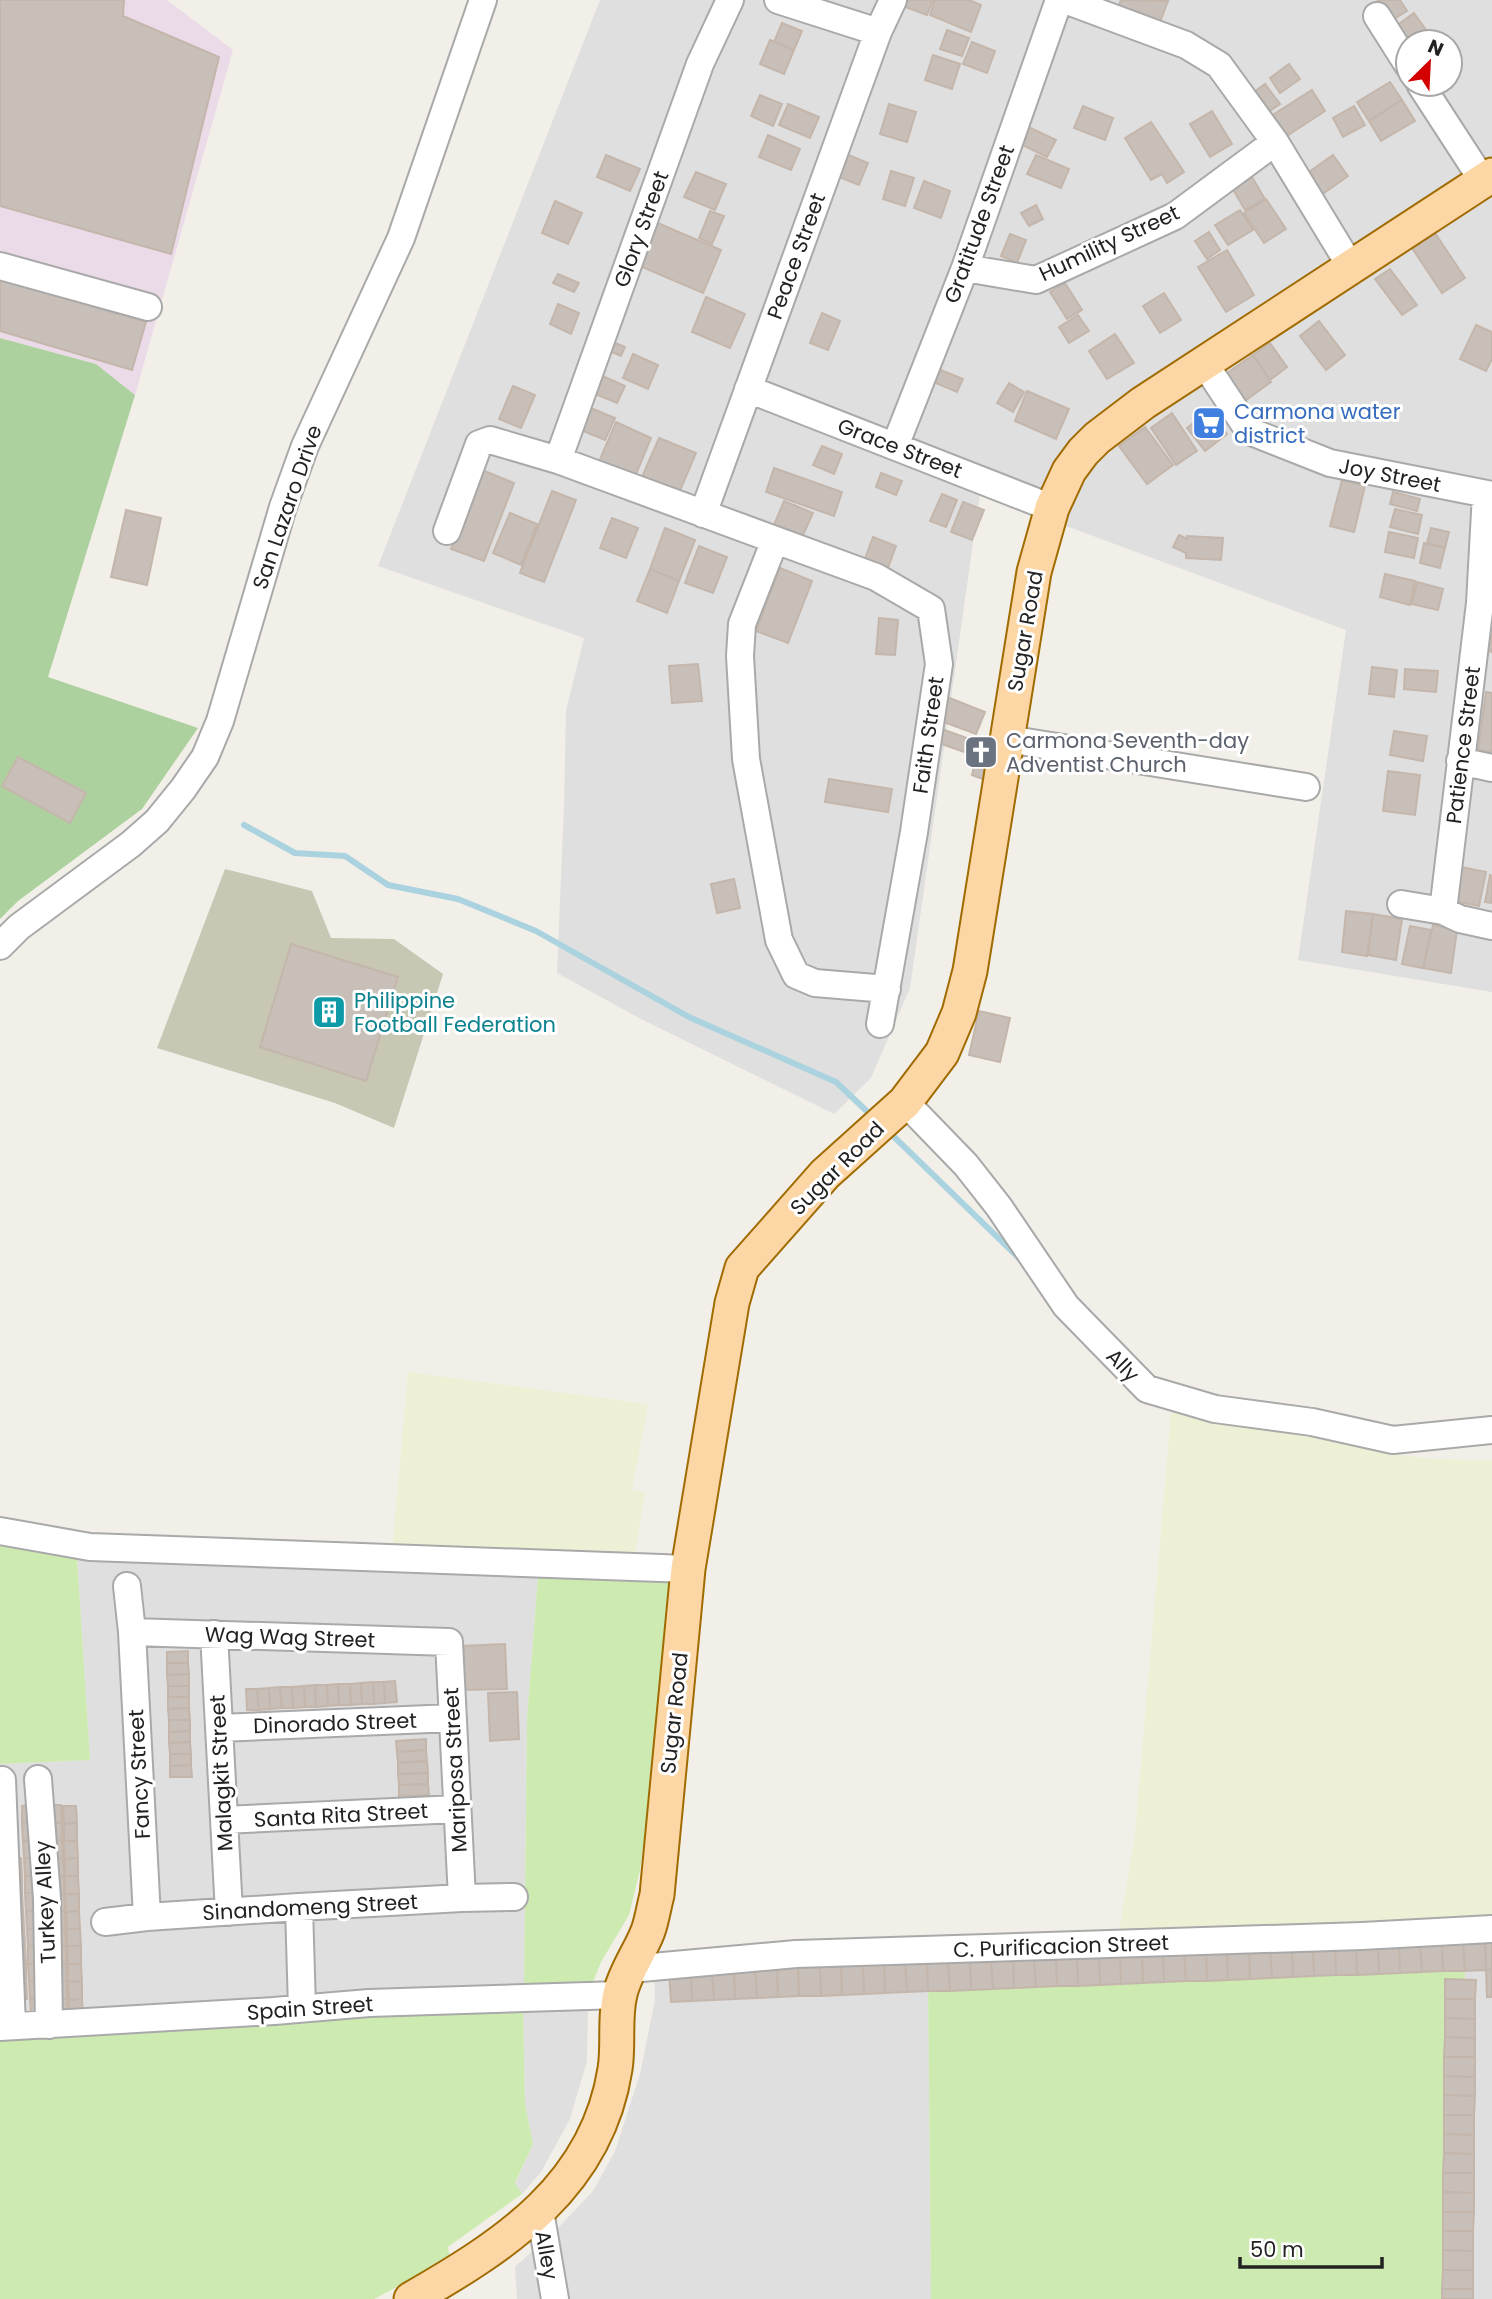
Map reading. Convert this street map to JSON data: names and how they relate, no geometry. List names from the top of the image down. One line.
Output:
{"streets":{"main road":["Sugar Road"],"street":["Gratitude Street","Glory Street","Humility Street","Peace Street","Grace Street","Joy Street","San Lazaro Drive","Faith Street","Patience Street","Ally","Wag Wag Street","Dinorado Street","Mariposa Street","Malagkit Street","Fancy Street","Santa Rita Street","Turkey Alley","Sinandomeng Street","C. Purificacion Street","Spain Street","Alley"]},"crossings":[["Gratitude Street","Humility Street"],["Gratitude Street","Grace Street"],["Glory Street","Faith Street"],["Peace Street","Grace Street"],["Peace Street","Faith Street"],["Grace Street","Sugar Road"],["Joy Street","Sugar Road"],["Joy Street","Patience Street"],["Sugar Road","Ally"],["Sugar Road","C. Purificacion Street"],["Sugar Road","Spain Street"],["Sugar Road","Alley"],["Wag Wag Street","Mariposa Street"],["Wag Wag Street","Malagkit Street"],["Wag Wag Street","Fancy Street"],["Dinorado Street","Mariposa Street"],["Dinorado Street","Malagkit Street"],["Mariposa Street","Santa Rita Street"],["Mariposa Street","Sinandomeng Street"],["Malagkit Street","Santa Rita Street"],["Malagkit Street","Sinandomeng Street"],["Fancy Street","Sinandomeng Street"],["Turkey Alley","Spain Street"],["C. Purificacion Street","Spain Street"]],"places":{"supermarket":["Carmona water district"],"church":["Carmona Seventh-day Adventist Church"],"building":["Philippine Football Federation"]},"scale_bar":"50 m","north":"top right"}
